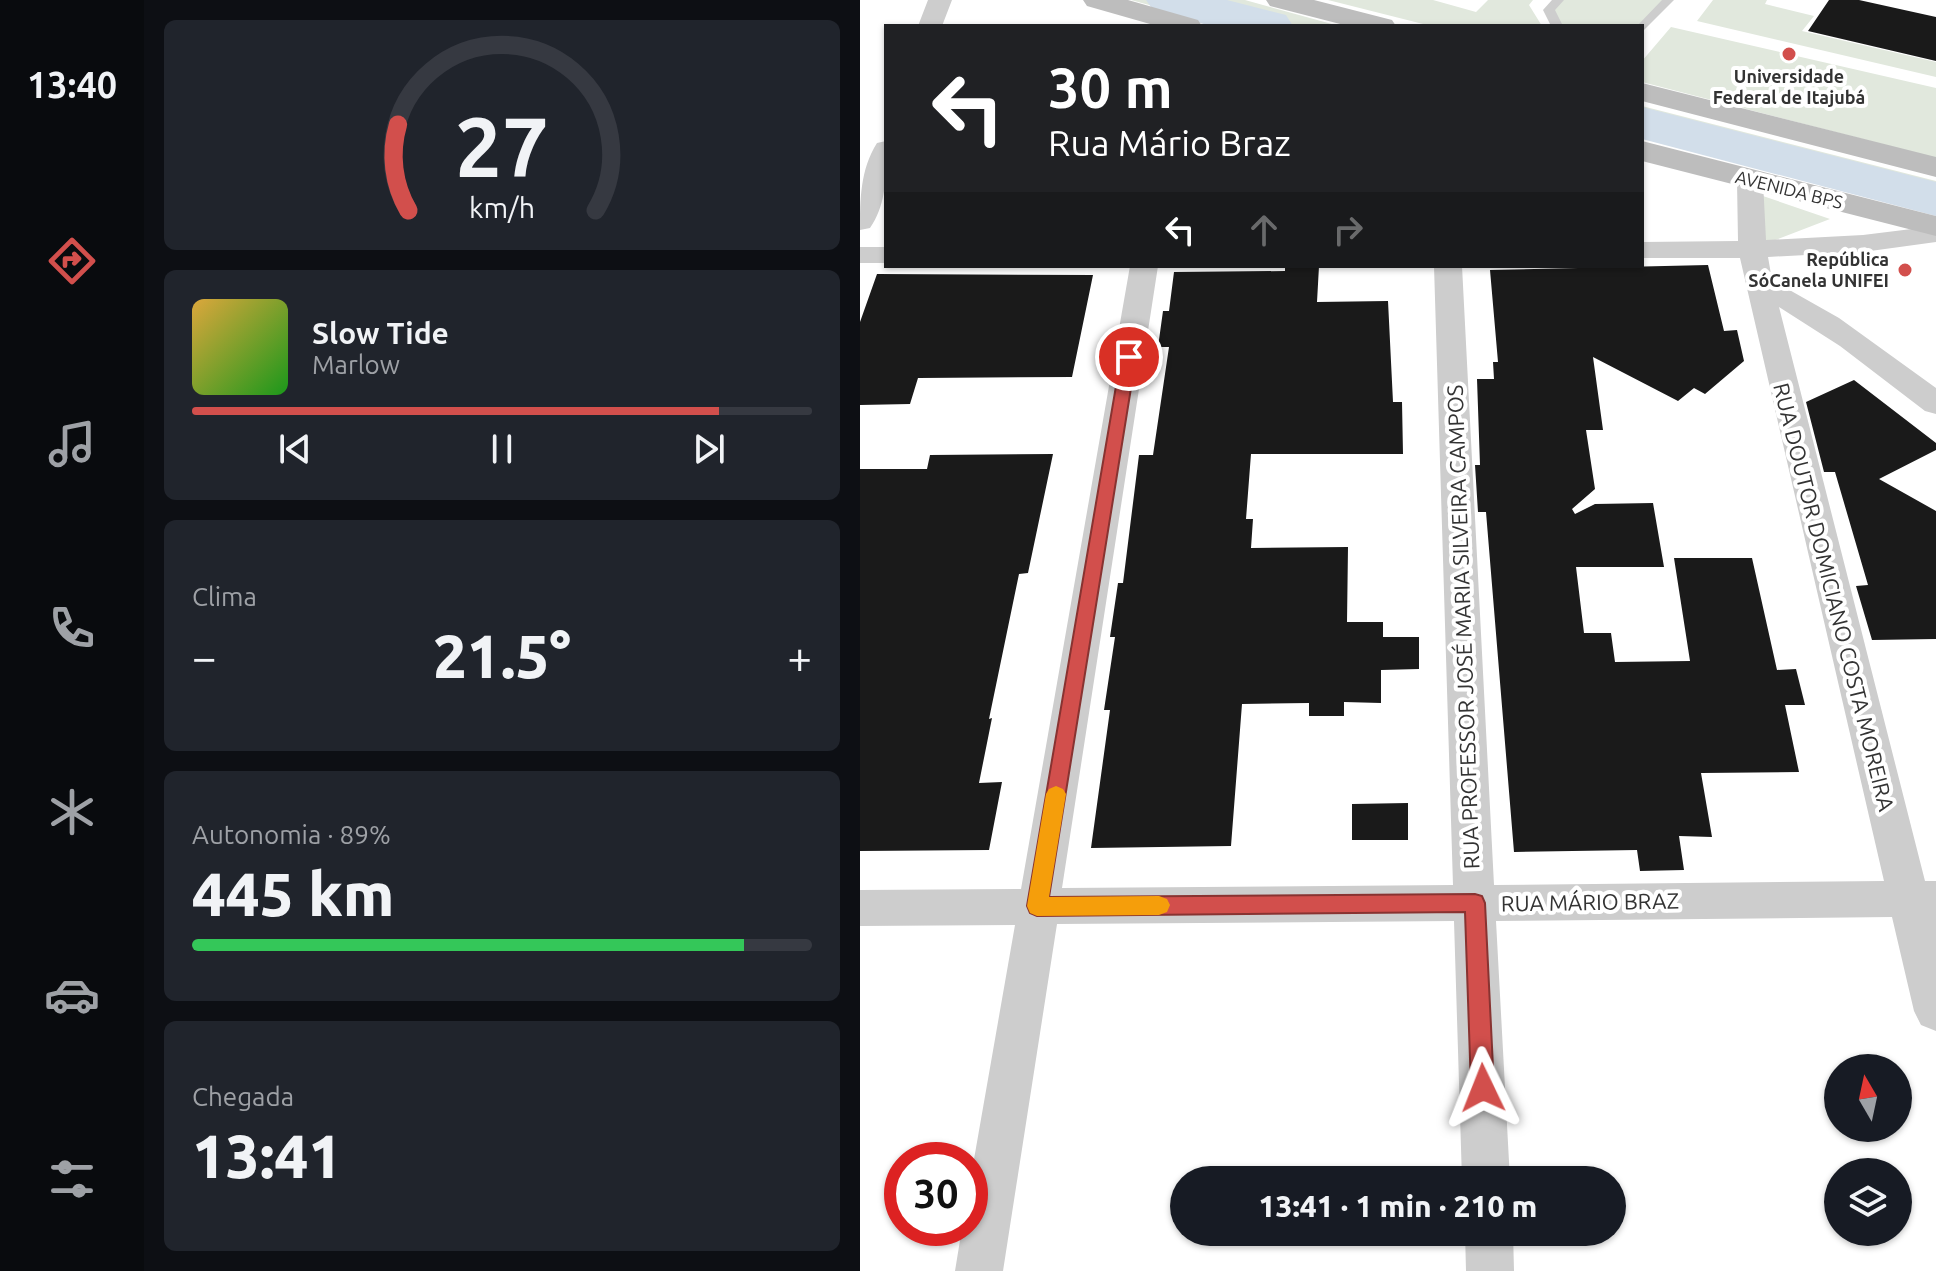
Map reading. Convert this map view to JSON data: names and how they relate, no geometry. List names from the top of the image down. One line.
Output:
{"streets":{"main road":["AVENIDA BPS"],"street":["RUA DOUTOR DOMICIANO COSTA MOREIRA","RUA PROFESSOR JOSÉ MARIA SILVEIRA CAMPOS","RUA MÁRIO BRAZ"]},"crossings":[["AVENIDA BPS","RUA DOUTOR DOMICIANO COSTA MOREIRA"],["RUA DOUTOR DOMICIANO COSTA MOREIRA","RUA MÁRIO BRAZ"],["RUA PROFESSOR JOSÉ MARIA SILVEIRA CAMPOS","RUA MÁRIO BRAZ"]],"places":["Universidade Federal de Itajubá","República SóCanela UNIFEI"],"north":"top","page":{"tabs":"13:40","turn":["30 m","Rua Mário Braz"],"song":["Slow Tide","Marlow"],"tile":["Clima",["Autonomia · 89%","445 km"],["Chegada","13:41"]],"heat":["−","21.5°","+"],"limit":"30","trip":"13:41 · 1 min · 210 m","gauge":["27","km/h"]}}
